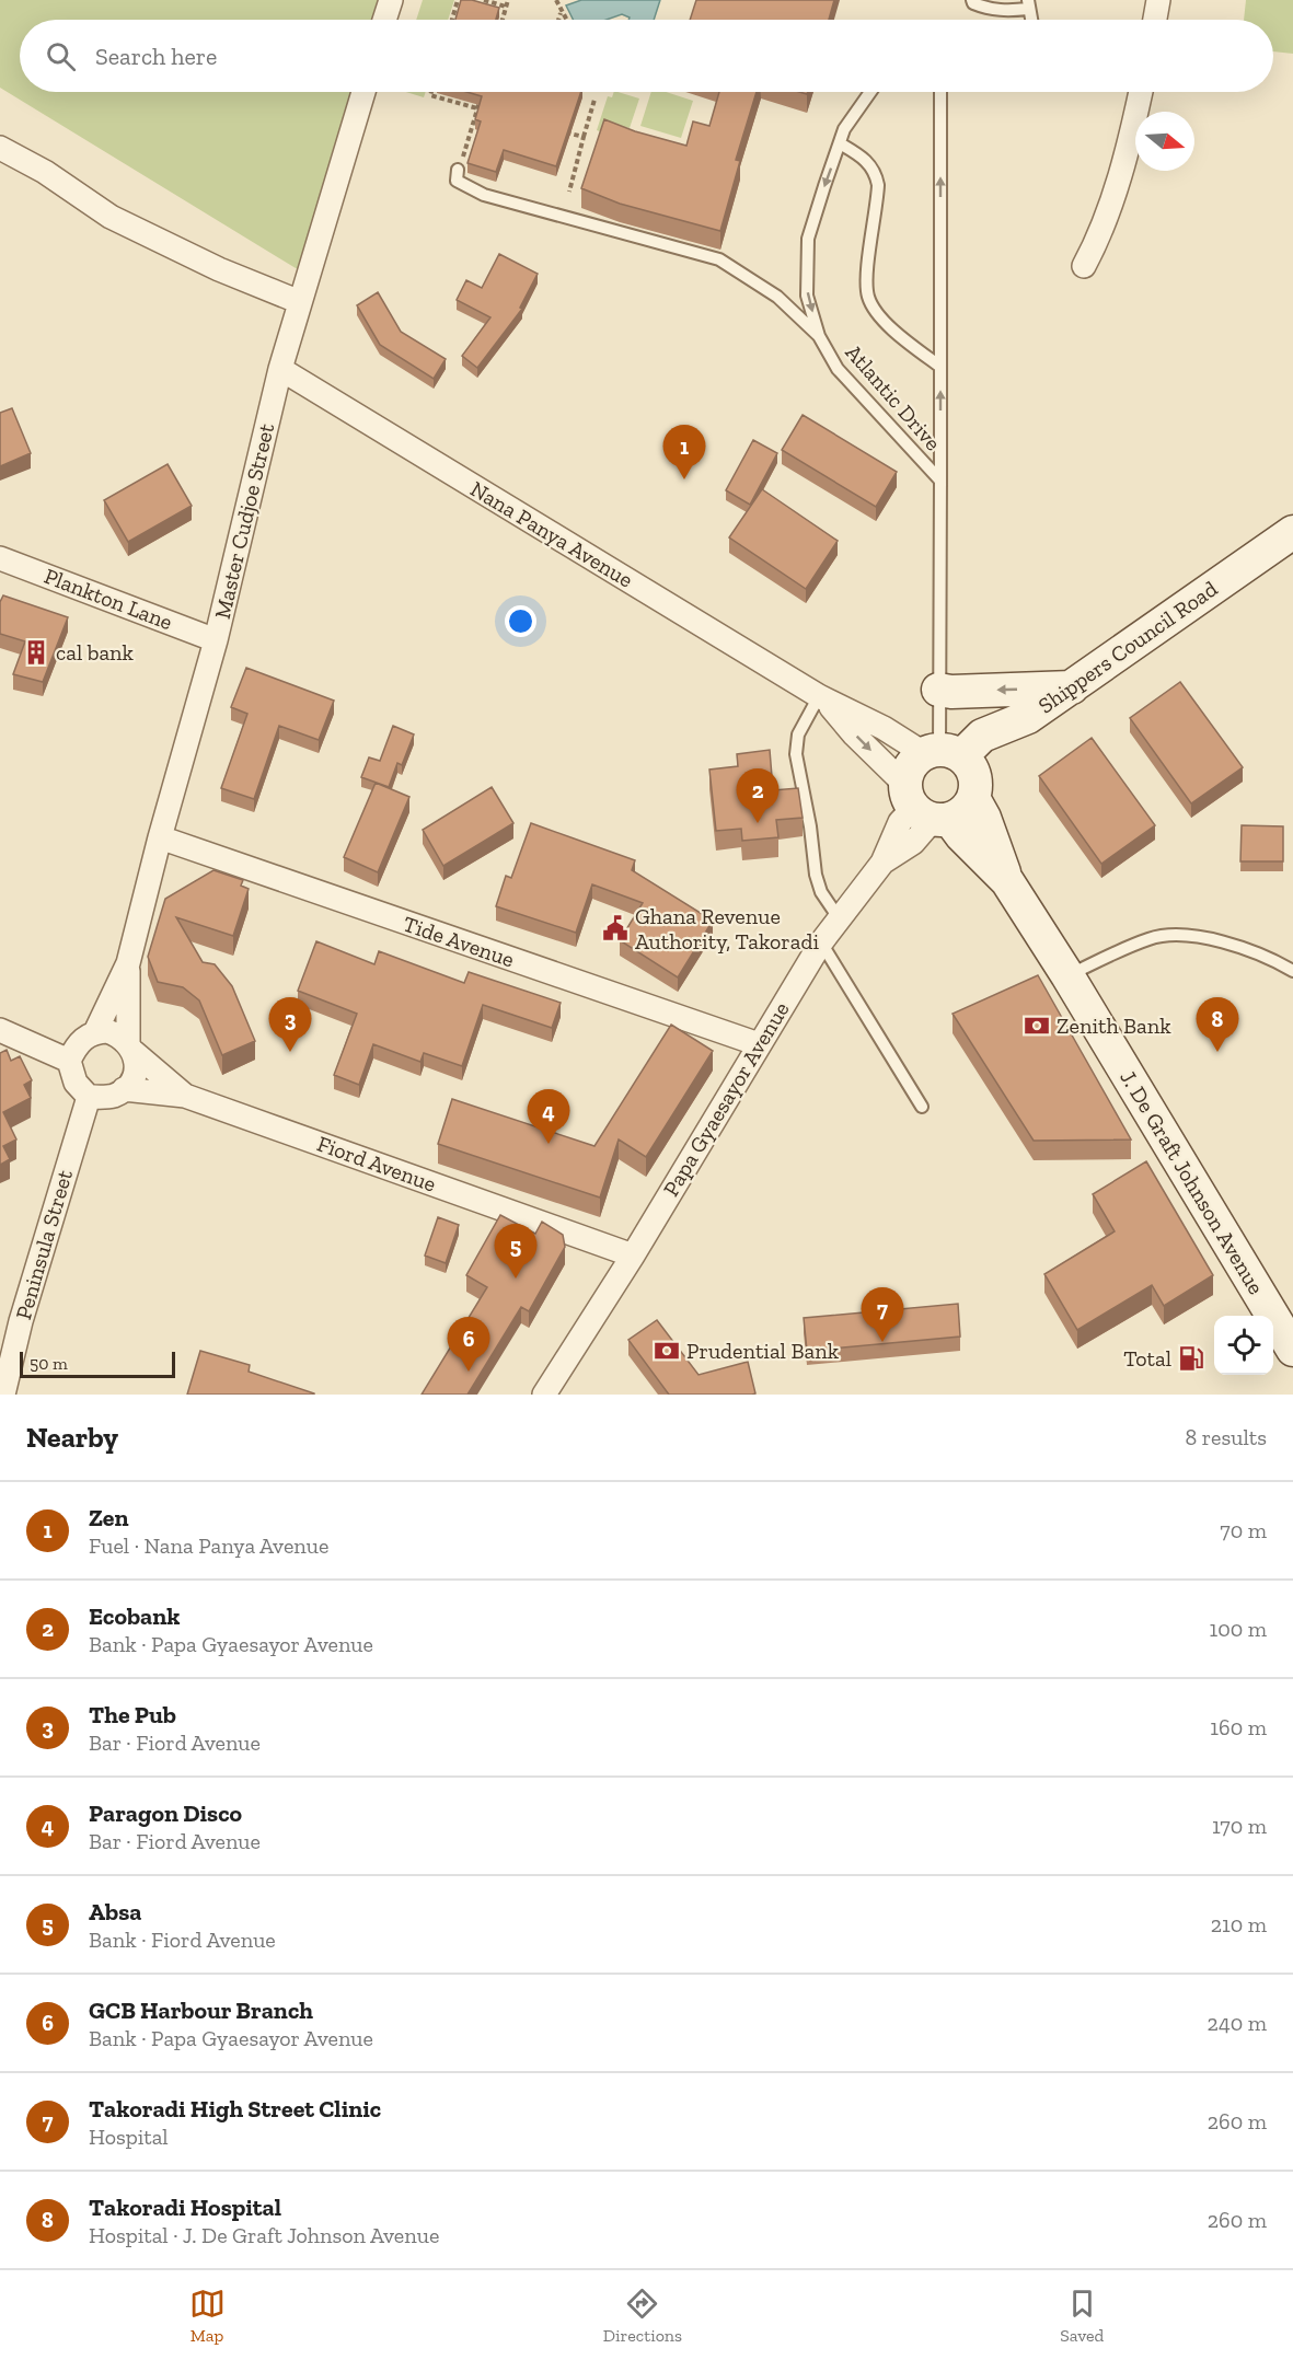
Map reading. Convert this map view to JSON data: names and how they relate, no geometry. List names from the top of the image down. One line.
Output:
{"streets":{"street":["Master Cudjoe Street","Nana Panya Avenue","Plankton Lane","Shippers Council Road","Tide Avenue","Papa Gyaesayor Avenue","Fiord Avenue","J. De Graft Johnson Avenue","Peninsula Street"],"lane":["Atlantic Drive"]},"crossings":[["Atlantic Drive","Nana Panya Avenue"],["Atlantic Drive","Shippers Council Road"],["Atlantic Drive","J. De Graft Johnson Avenue"],["Master Cudjoe Street","Nana Panya Avenue"],["Master Cudjoe Street","Plankton Lane"],["Master Cudjoe Street","Tide Avenue"],["Master Cudjoe Street","Fiord Avenue"],["Master Cudjoe Street","Peninsula Street"],["Nana Panya Avenue","Shippers Council Road"],["Nana Panya Avenue","Papa Gyaesayor Avenue"],["Nana Panya Avenue","J. De Graft Johnson Avenue"],["Shippers Council Road","J. De Graft Johnson Avenue"],["Tide Avenue","Papa Gyaesayor Avenue"],["Papa Gyaesayor Avenue","Fiord Avenue"],["Papa Gyaesayor Avenue","J. De Graft Johnson Avenue"],["Fiord Avenue","Peninsula Street"]],"places":{"building":["cal bank"],"public building":["Ghana Revenue Authority, Takoradi"],"bank":["Zenith Bank","Prudential Bank"],"fuel station":["Total"]},"scale_bar":"50 m","north":"right","page":{"search":"Search here","pins":["1","2","3","8","4","5","7","6"],"scale":"50 m","heading":["Nearby","8 results"],"list":[{"mark":"1","name":"Zen","note":"Fuel · Nana Panya Avenue","value":"70 m"},{"mark":"2","name":"Ecobank","note":"Bank · Papa Gyaesayor Avenue","value":"100 m"},{"mark":"3","name":"The Pub","note":"Bar · Fiord Avenue","value":"160 m"},{"mark":"4","name":"Paragon Disco","note":"Bar · Fiord Avenue","value":"170 m"},{"mark":"5","name":"Absa","note":"Bank · Fiord Avenue","value":"210 m"},{"mark":"6","name":"GCB Harbour Branch","note":"Bank · Papa Gyaesayor Avenue","value":"240 m"},{"mark":"7","name":"Takoradi High Street Clinic","note":"Hospital","value":"260 m"},{"mark":"8","name":"Takoradi Hospital","note":"Hospital · J. De Graft Johnson Avenue","value":"260 m"}],"nav":["Map","Directions","Saved"]}}
